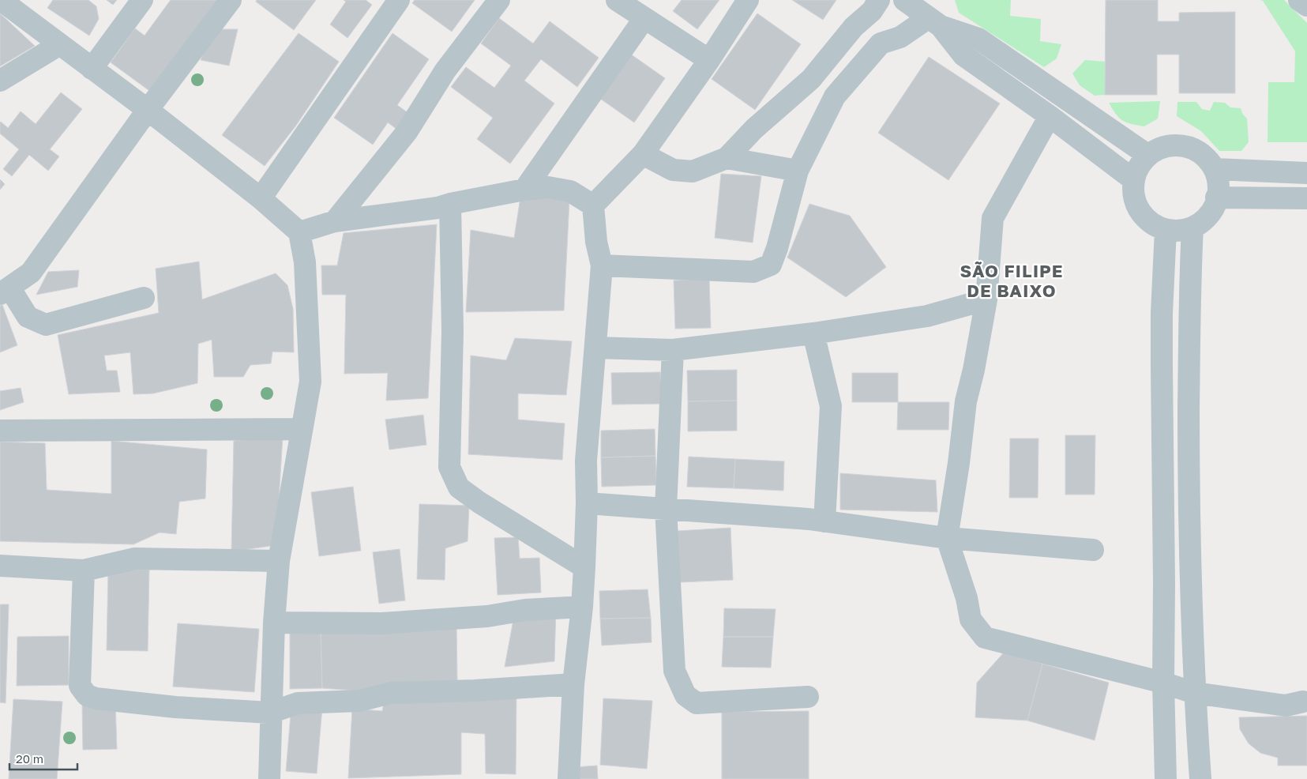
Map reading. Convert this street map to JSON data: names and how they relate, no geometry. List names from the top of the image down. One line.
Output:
{"districts":["SÃO FILIPE DE BAIXO"],"scale_bar":"20 m"}
